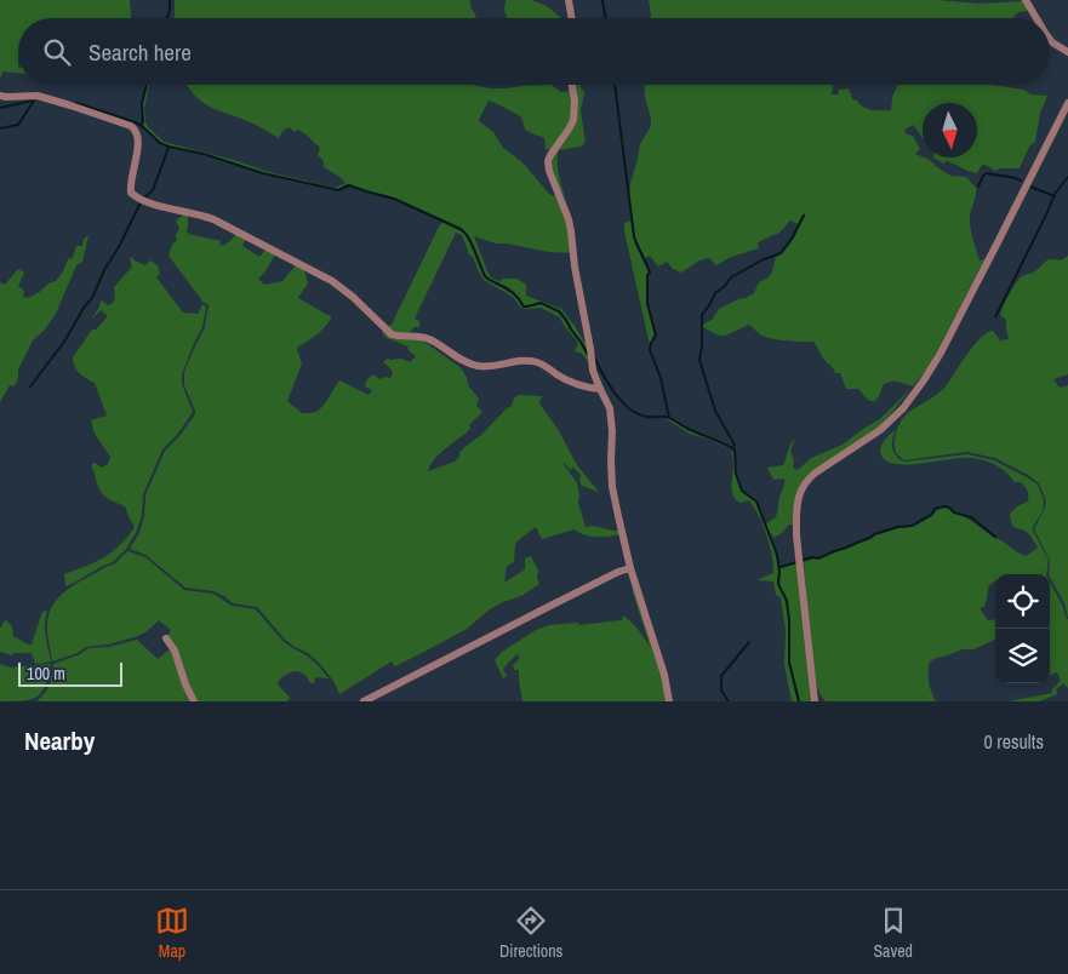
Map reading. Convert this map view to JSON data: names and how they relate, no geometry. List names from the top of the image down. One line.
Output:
{"scale_bar":"100 m","north":"bottom","page":{"search":"Search here","scale":"100 m","heading":["Nearby","0 results"],"nav":["Map","Directions","Saved"]}}
